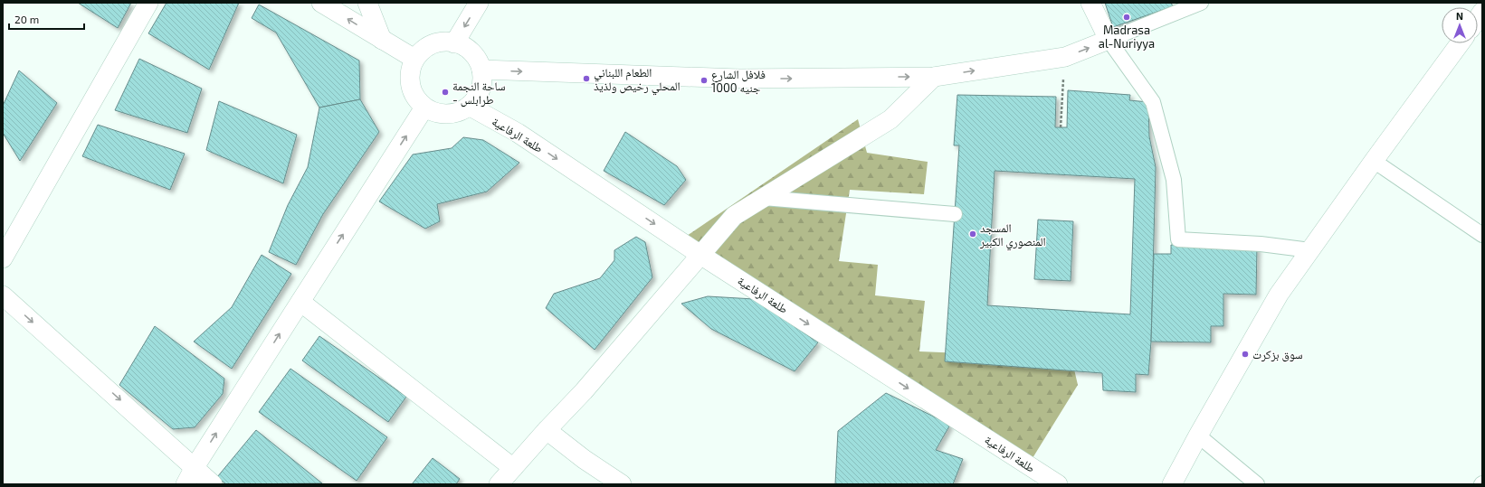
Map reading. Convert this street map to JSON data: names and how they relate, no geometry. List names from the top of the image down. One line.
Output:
{"streets":{"street":["طلعة الرفاعية"]},"one_way":["طلعة الرفاعية"],"places":["Madrasa al-Nuriyya","الطعام اللبناني المحلي رخيص ولذيذ","فلافل الشارع 1000 جنيه","ساحة النجمة - طرابلس","المسجد المنصوري الكبير","سوق بزكرت"],"scale_bar":"20 m","north":"top"}
